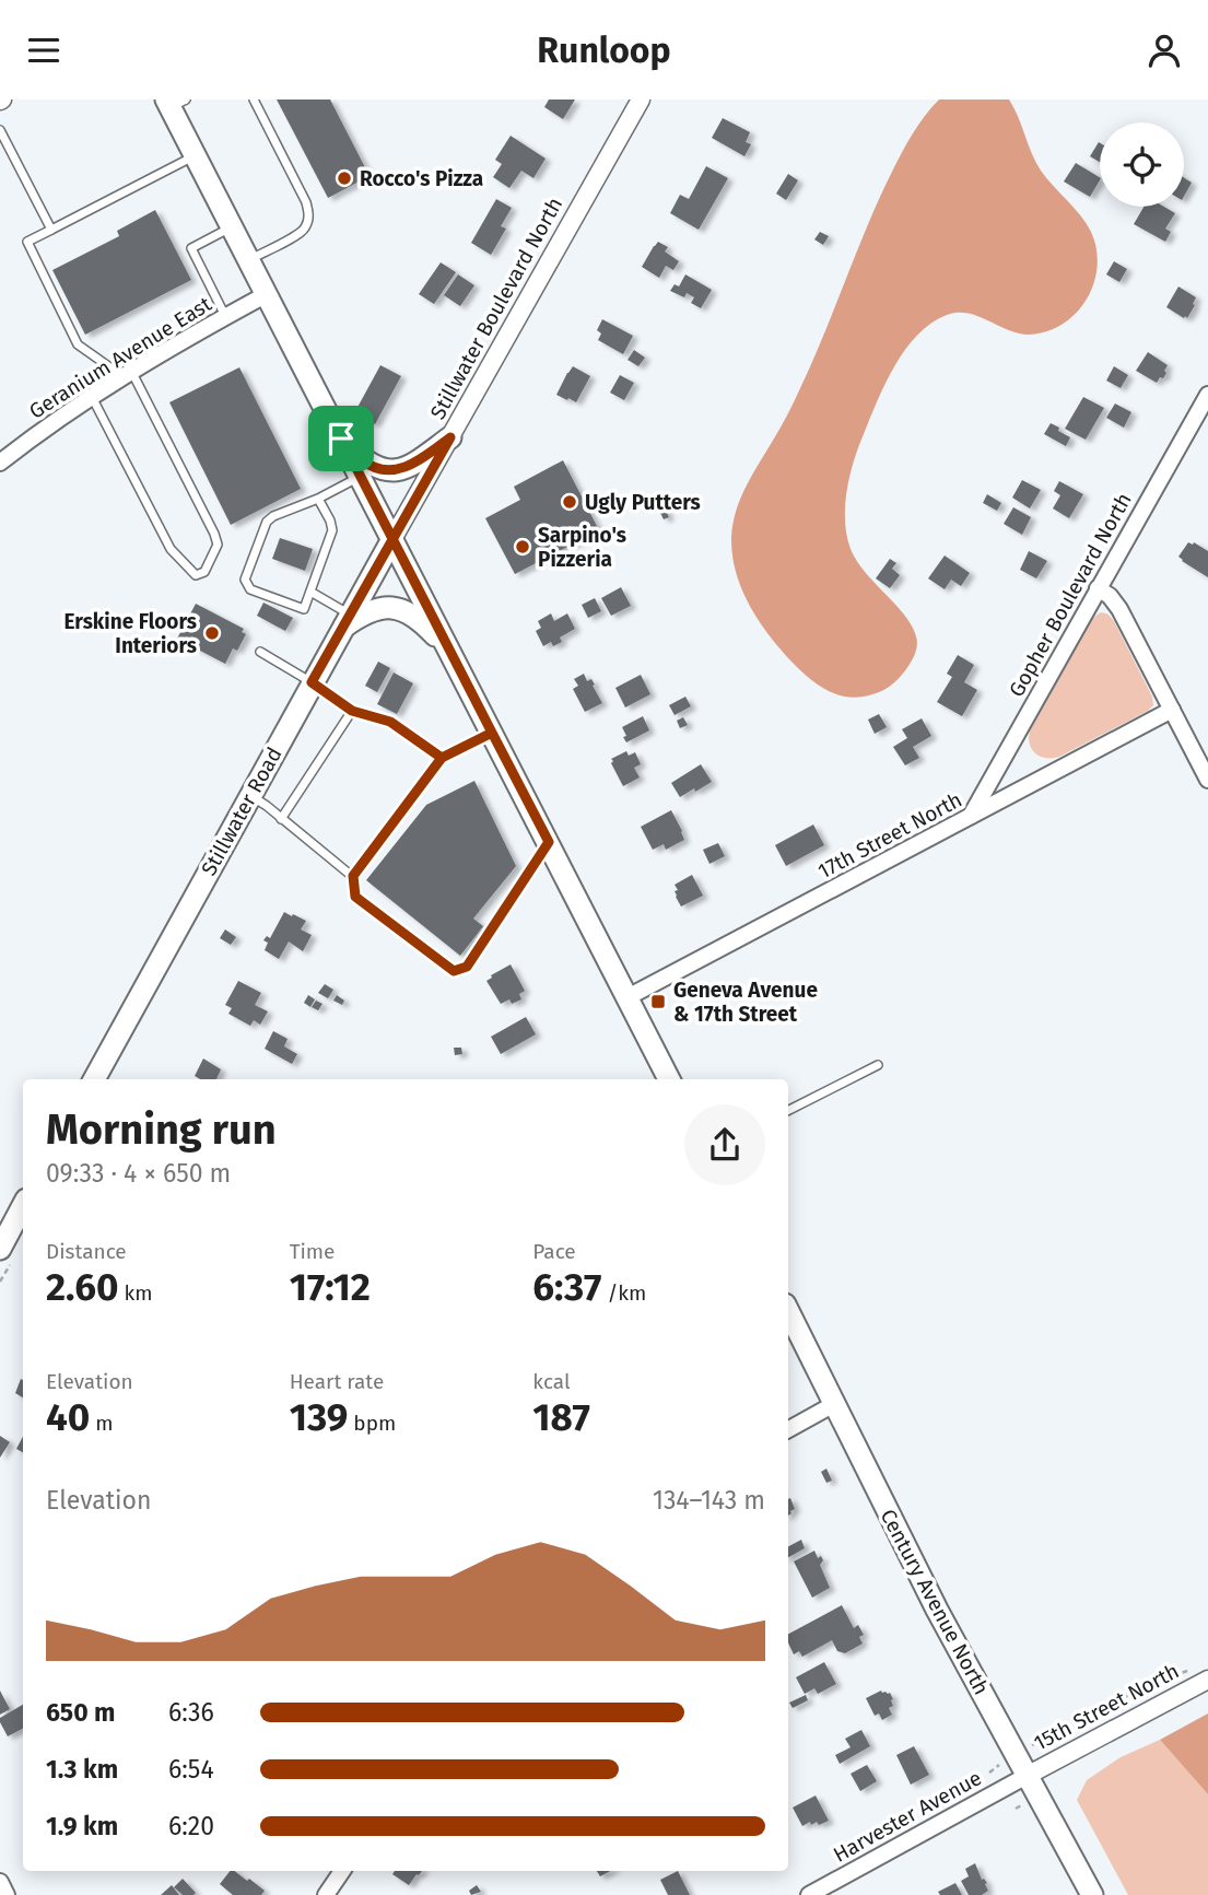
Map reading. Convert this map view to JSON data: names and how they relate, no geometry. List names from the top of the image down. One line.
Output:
{"streets":{"main road":["Stillwater Road","Century Avenue North"],"street":["Stillwater Boulevard North","Geranium Avenue East","Gopher Boulevard North","17th Street North","15th Street North","Harvester Avenue"]},"crossings":[["Stillwater Boulevard North","Stillwater Road"],["Gopher Boulevard North","17th Street North"],["Century Avenue North","15th Street North"],["Century Avenue North","Harvester Avenue"],["15th Street North","Harvester Avenue"]],"places":{"other":["Rocco's Pizza","Ugly Putters","Sarpino's Pizzeria","Erskine Floors Interiors"],"transit":["Geneva Avenue & 17th Street"]},"page":{"header":"Runloop","heading":["Morning run","09:33 · 4 × 650 m"],"stats":[["Distance","2.60 km"],["Time","17:12"],["Pace","6:37 /km"],["Elevation","40 m"],["Heart rate","139 bpm"],["kcal","187"]],"chart":["Elevation","134–143 m"],"list":[{"name":"650 m","note":"6:36"},{"name":"1.3 km","note":"6:54"},{"name":"1.9 km","note":"6:20"}]}}
